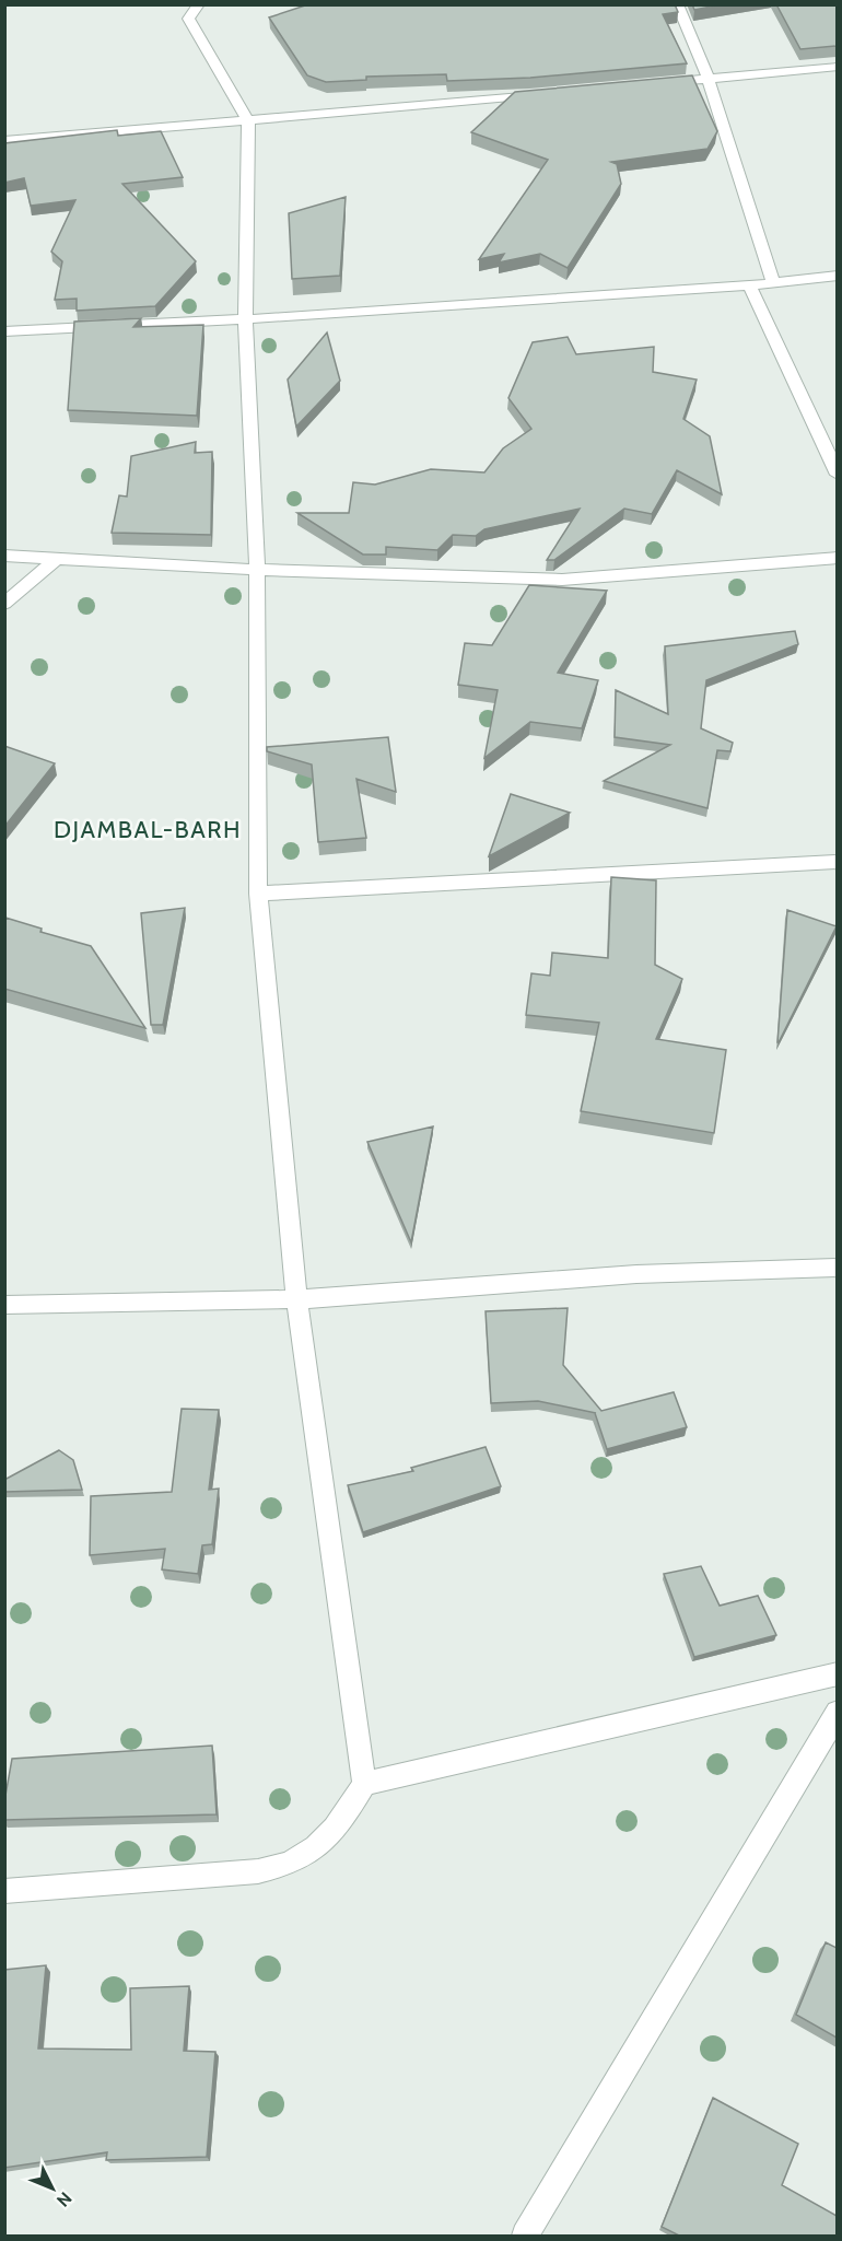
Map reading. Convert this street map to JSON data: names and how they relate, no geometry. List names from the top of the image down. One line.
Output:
{"districts":["DJAMBAL-BARH"],"north":"bottom right"}
